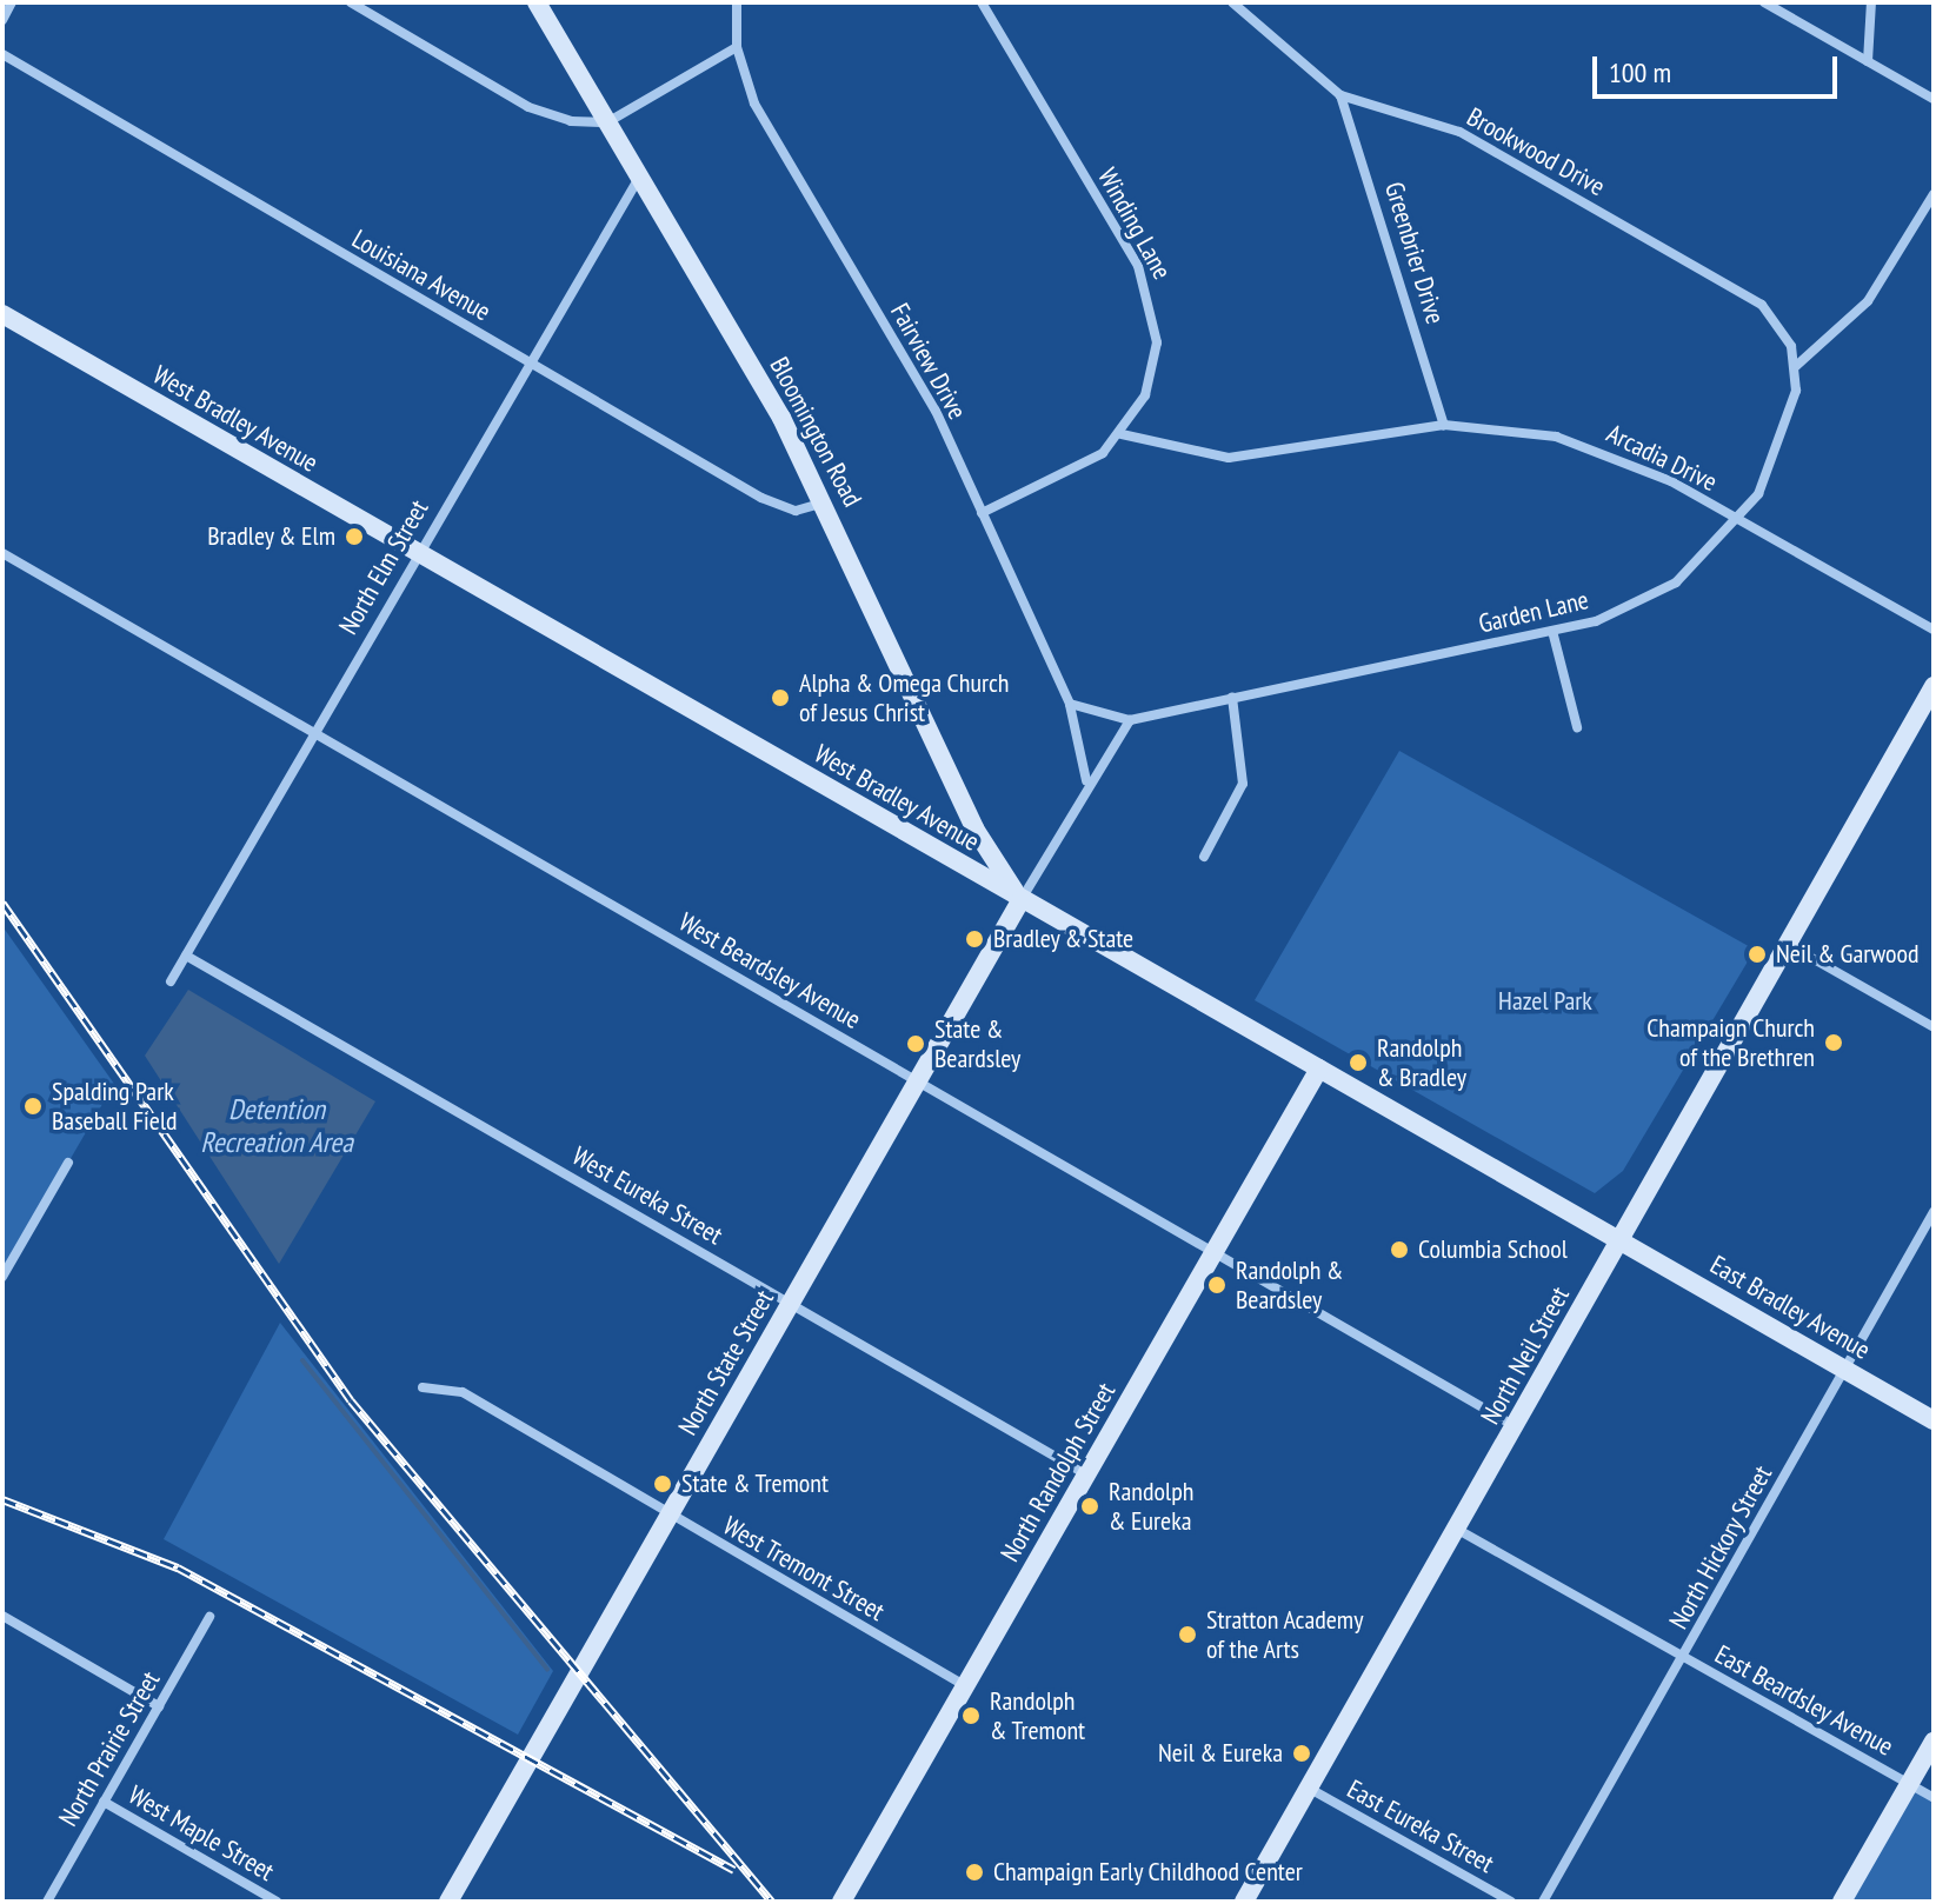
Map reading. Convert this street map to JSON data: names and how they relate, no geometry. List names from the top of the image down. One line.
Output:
{"streets":{"main road":["West Bradley Avenue","Bloomington Road","East Bradley Avenue","North Neil Street","North State Street","North Randolph Street"],"street":["Brookwood Drive","Winding Lane","Greenbrier Drive","Louisiana Avenue","Fairview Drive","Arcadia Drive","North Elm Street","Garden Lane","West Beardsley Avenue","West Eureka Street","North Hickory Street","West Tremont Street","East Beardsley Avenue","North Prairie Street","East Eureka Street","West Maple Street"]},"crossings":[["Brookwood Drive","Greenbrier Drive"],["Brookwood Drive","Garden Lane"],["Winding Lane","Fairview Drive"],["Winding Lane","Arcadia Drive"],["Greenbrier Drive","Arcadia Drive"],["Louisiana Avenue","Bloomington Road"],["Louisiana Avenue","North Elm Street"],["West Bradley Avenue","Bloomington Road"],["West Bradley Avenue","North Elm Street"],["West Bradley Avenue","East Bradley Avenue"],["West Bradley Avenue","North Neil Street"],["West Bradley Avenue","North State Street"],["West Bradley Avenue","North Randolph Street"],["Bloomington Road","North Elm Street"],["Bloomington Road","North State Street"],["Arcadia Drive","Garden Lane"],["North Elm Street","West Beardsley Avenue"],["North Elm Street","West Eureka Street"],["West Beardsley Avenue","North Neil Street"],["West Beardsley Avenue","North State Street"],["West Beardsley Avenue","North Randolph Street"],["West Eureka Street","North State Street"],["West Eureka Street","North Randolph Street"],["East Bradley Avenue","North Neil Street"],["East Bradley Avenue","North Hickory Street"],["North Neil Street","East Beardsley Avenue"],["North Neil Street","East Eureka Street"],["North State Street","West Tremont Street"],["North Randolph Street","West Tremont Street"],["North Hickory Street","East Beardsley Avenue"],["North Prairie Street","West Maple Street"]],"water":["Detention Recreation Area"],"parks":["Hazel Park"],"places":["Bradley & Elm","Alpha & Omega Church of Jesus Christ","Bradley & State","Neil & Garwood","Champaign Church of the Brethren","State & Beardsley","Randolph & Bradley","Spalding Park Baseball Field","Columbia School","Randolph & Beardsley","State & Tremont","Randolph & Eureka","Stratton Academy of the Arts","Randolph & Tremont","Neil & Eureka","Champaign Early Childhood Center"],"scale_bar":"100 m"}
